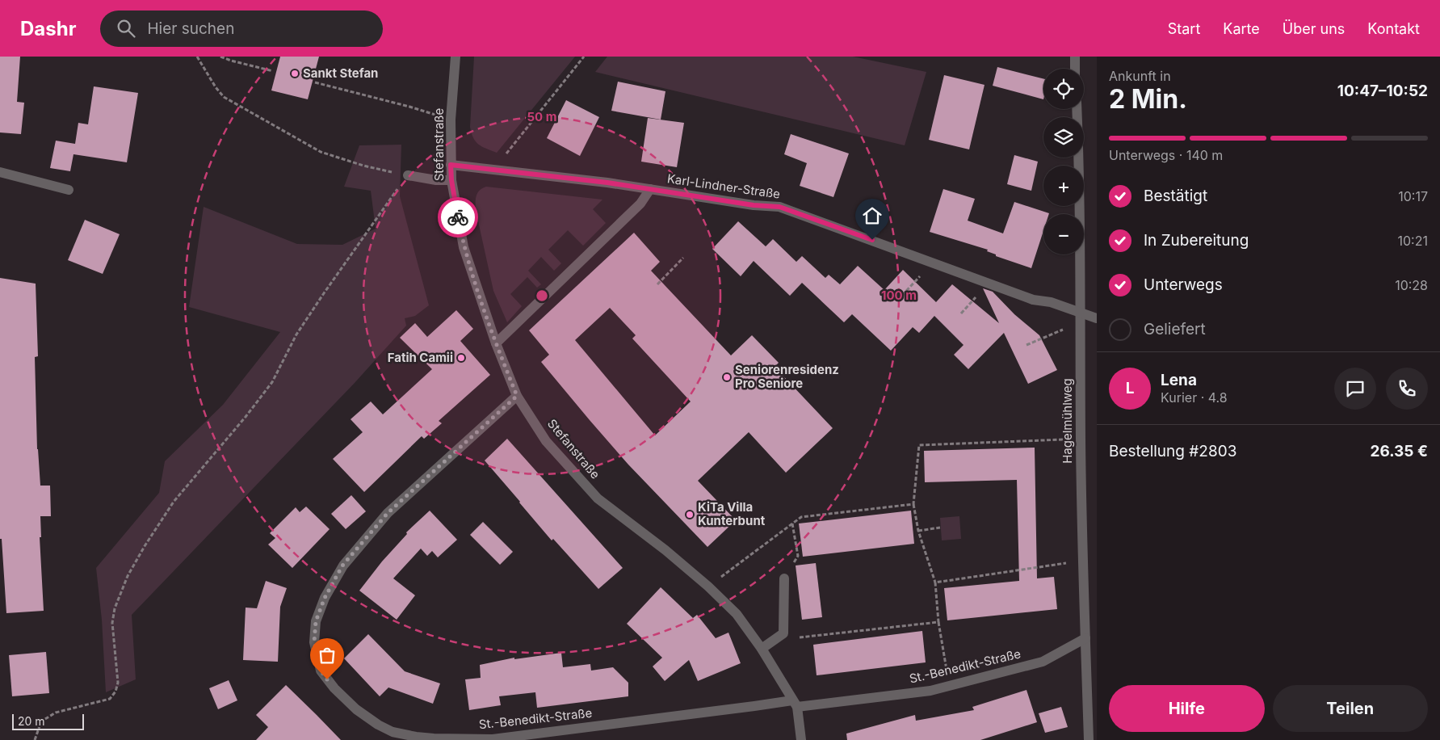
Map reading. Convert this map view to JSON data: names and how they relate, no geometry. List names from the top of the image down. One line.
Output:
{"streets":{"street":["Stefanstraße","Karl-Lindner-Straße","Hagelmühlweg","St.-Benedikt-Straße"]},"crossings":[["Stefanstraße","Karl-Lindner-Straße"],["Stefanstraße","St.-Benedikt-Straße"],["Karl-Lindner-Straße","Hagelmühlweg"],["Hagelmühlweg","St.-Benedikt-Straße"]],"places":["Sankt Stefan","Fatih Camii","Seniorenresidenz Pro Seniore","KiTa Villa Kunterbunt"],"scale_bar":"20 m","page":{"header":"Dashr","search":"Hier suchen","nav":["Start","Karte","Über uns","Kontakt"],"heading":["2 Min.","Ankunft in","10:47–10:52"],"panel":["Lena","Kurier · 4.8","Bestellung #2803","26.35 €"],"map_buttons":["+","−"],"bar":"Unterwegs · 140 m","list":[["Bestätigt","10:17"],["In Zubereitung","10:21"],["Unterwegs","10:28"],"Geliefert"],"round":"L","buttons":["Hilfe","Teilen"],"scale":"20 m"},"rings":["50 m","100 m"]}
